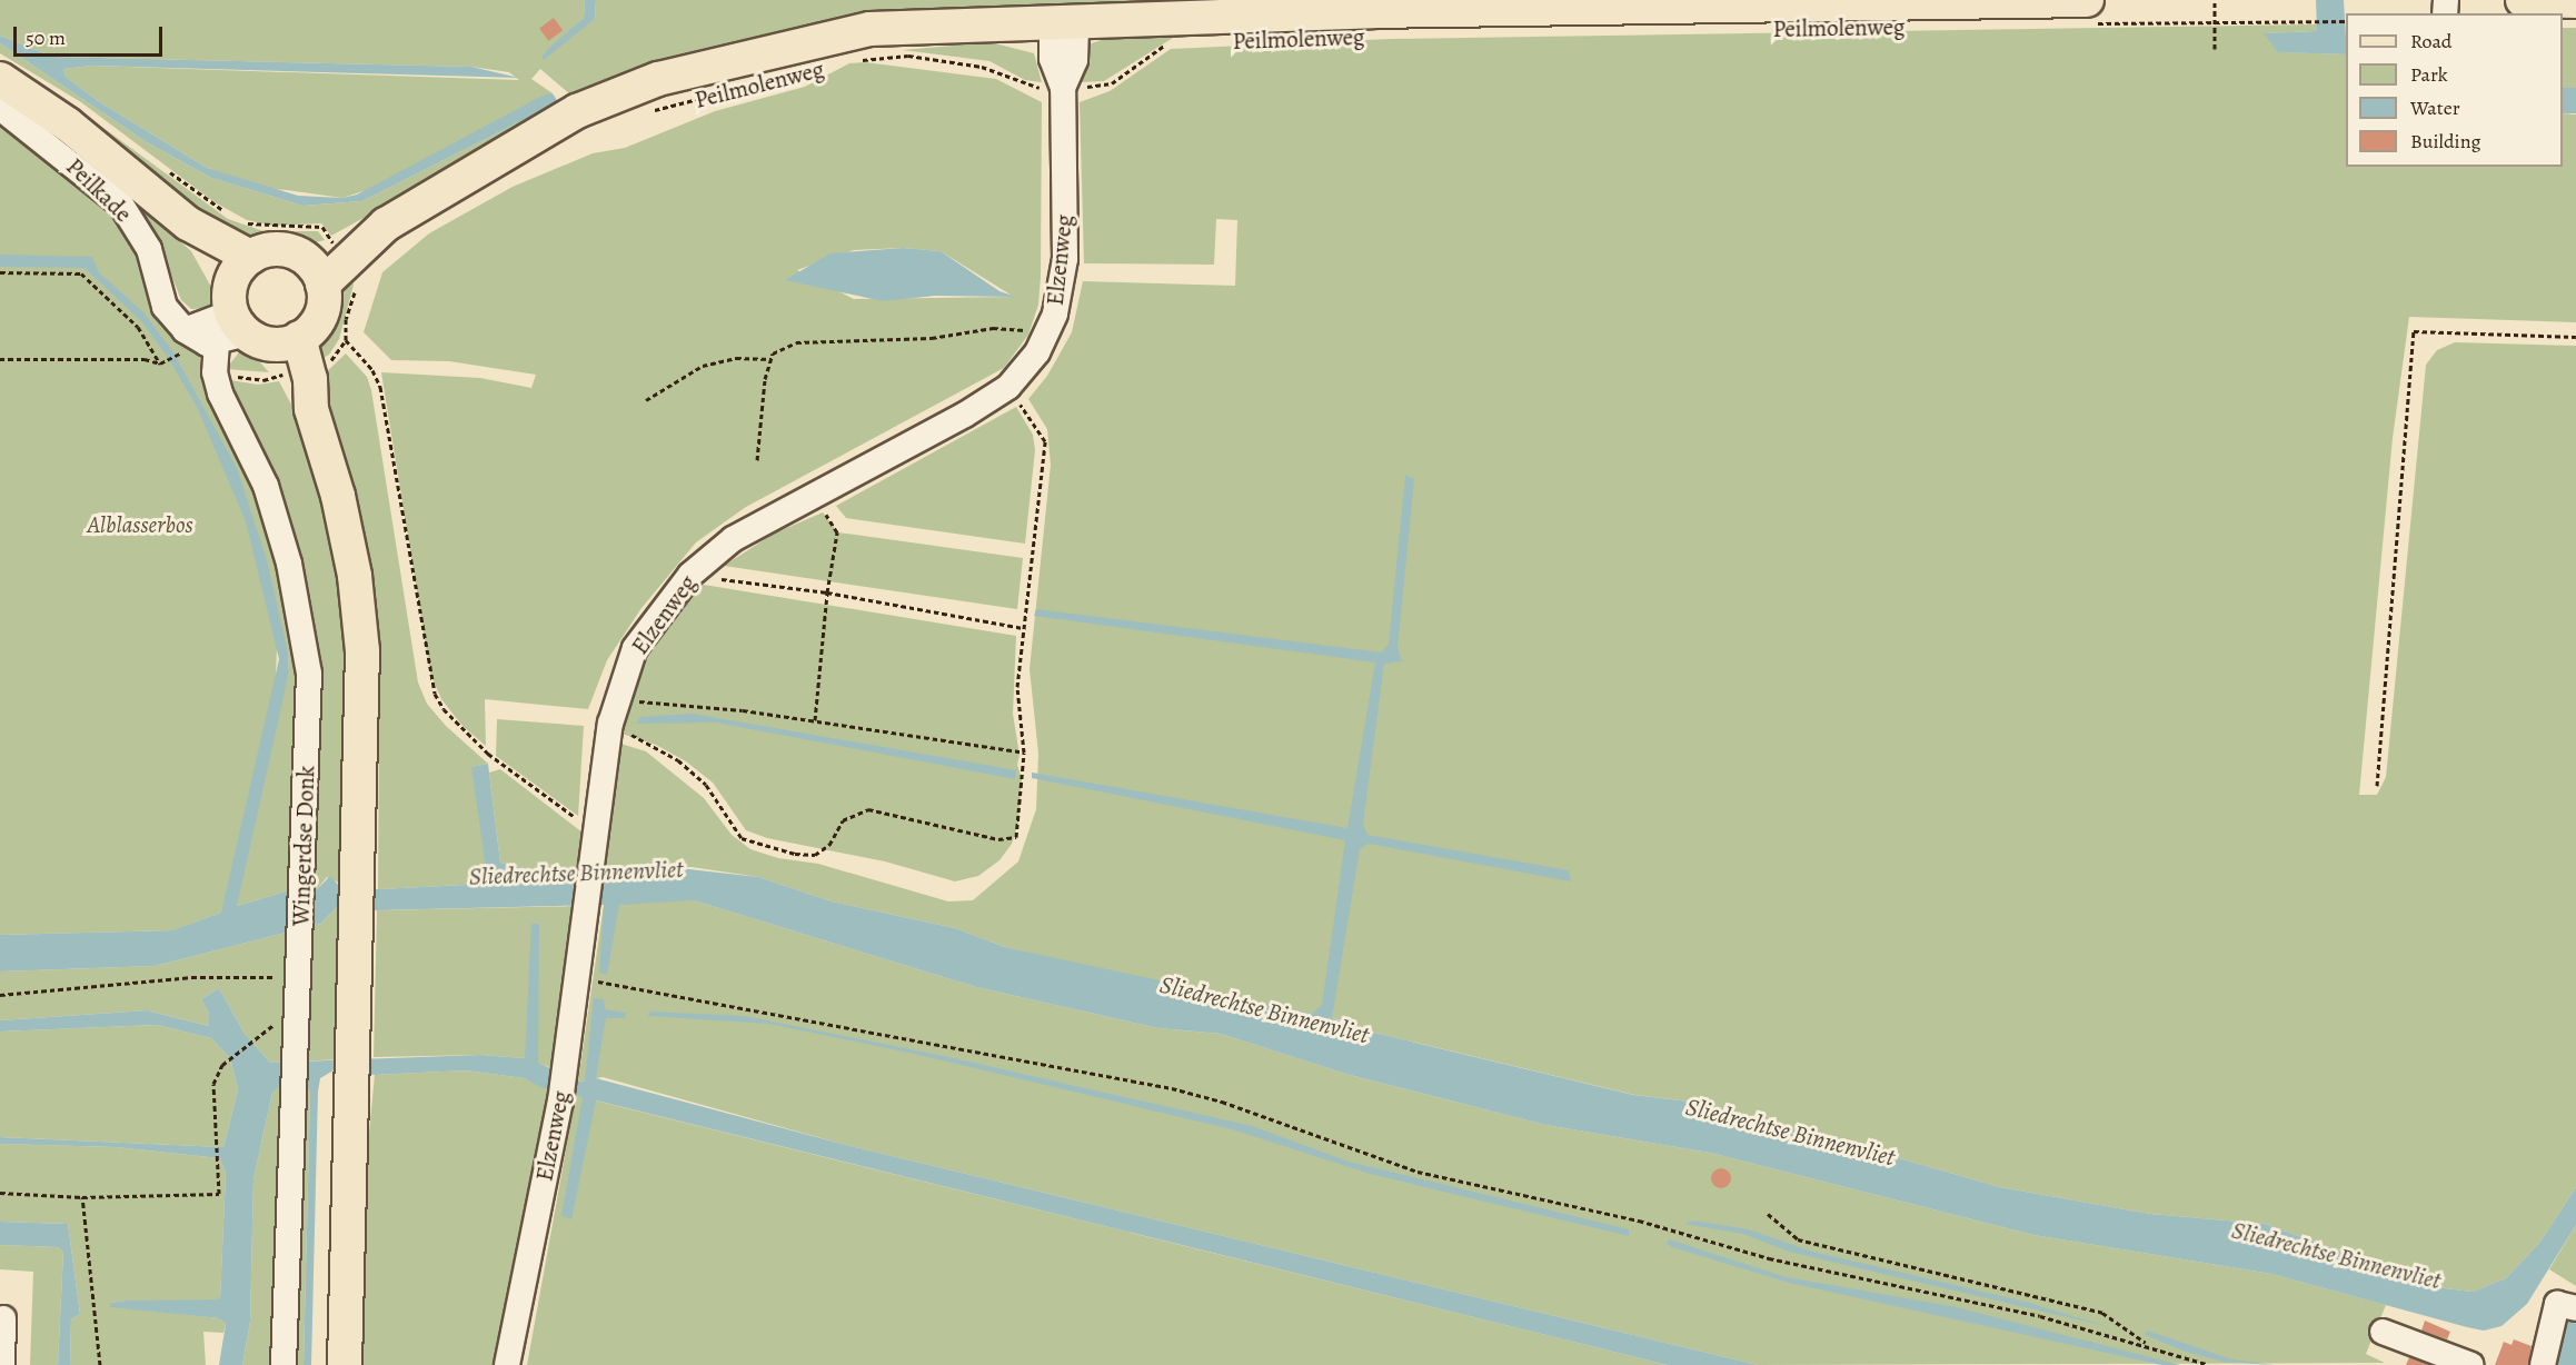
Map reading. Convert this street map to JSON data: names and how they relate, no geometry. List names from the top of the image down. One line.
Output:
{"streets":{"main road":["Peilmolenweg"],"street":["Peilkade","Elzenweg","Wingerdse Donk"]},"crossings":[["Peilmolenweg","Peilkade"],["Peilmolenweg","Elzenweg"],["Peilmolenweg","Wingerdse Donk"],["Peilkade","Wingerdse Donk"]],"water":["Sliedrechtse Binnenvliet"],"parks":["Alblasserbos"],"legend":["Road","Park","Water","Building"],"scale_bar":"50 m"}
